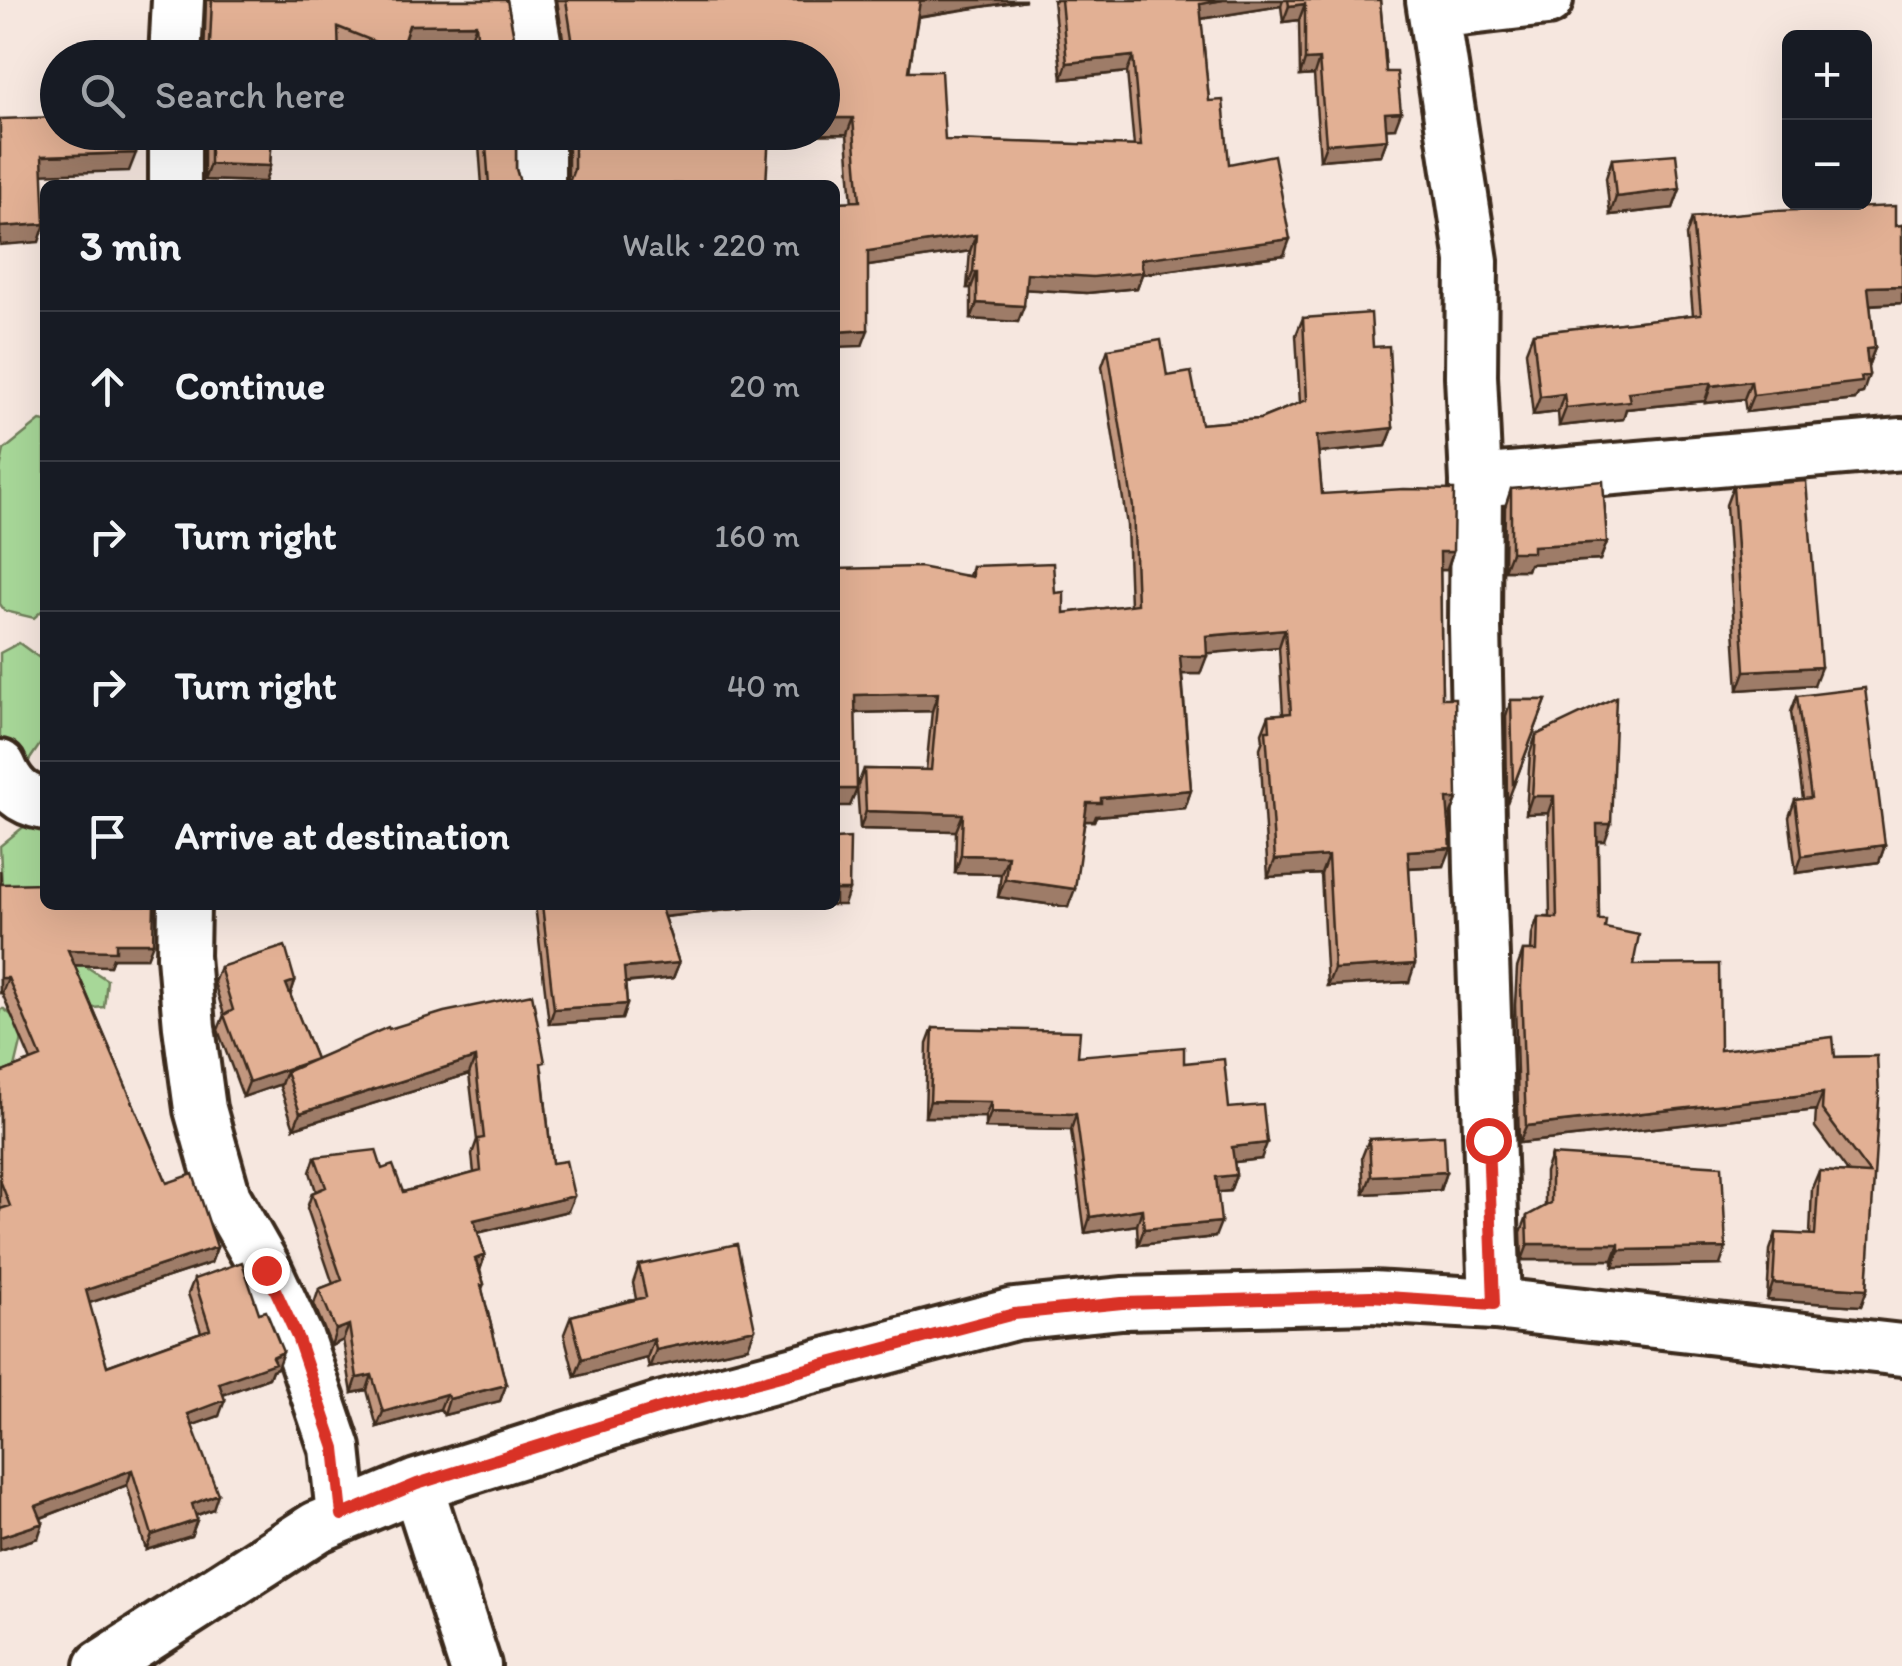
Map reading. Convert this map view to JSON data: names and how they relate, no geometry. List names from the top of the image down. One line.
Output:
{"page":{"map_buttons":["+","−"],"search":"Search here","heading":["3 min","Walk · 220 m"],"list":[["Continue","20 m"],["Turn right","160 m"],["Turn right","40 m"],"Arrive at destination"]}}
